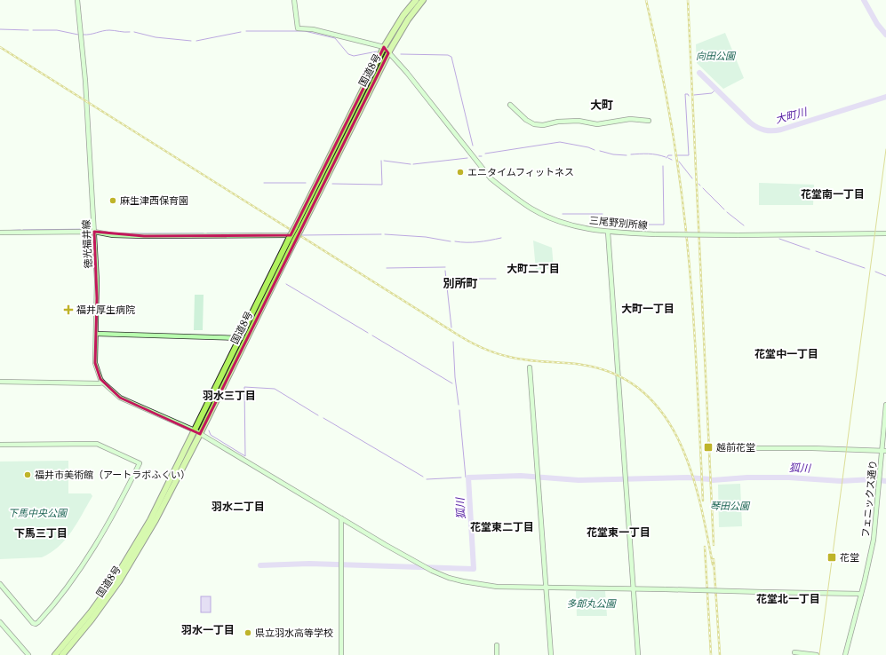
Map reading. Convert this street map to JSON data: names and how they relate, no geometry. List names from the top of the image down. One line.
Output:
{"streets":{"highway":["国道8号"],"street":["三尾野別所線","徳光福井線","フェニックス通り"]},"crossings":[["国道8号","三尾野別所線"],["国道8号","徳光福井線"],["徳光福井線","フェニックス通り"]],"districts":["大町","花堂南一丁目","大町二丁目","別所町","大町一丁目","花堂中一丁目","羽水三丁目","羽水二丁目","花堂東二丁目","花堂東一丁目","下馬三丁目","花堂北一丁目","羽水一丁目"],"water":["大町川","狐川"],"parks":["向田公園","琴田公園","下馬中央公園","多郎丸公園"],"places":{"other":["エニタイムフィットネス","麻生津西保育園","福井市美術館（アートラボふくい）","県立羽水高等学校"],"health":["福井厚生病院"],"transit":["越前花堂","花堂"]}}
